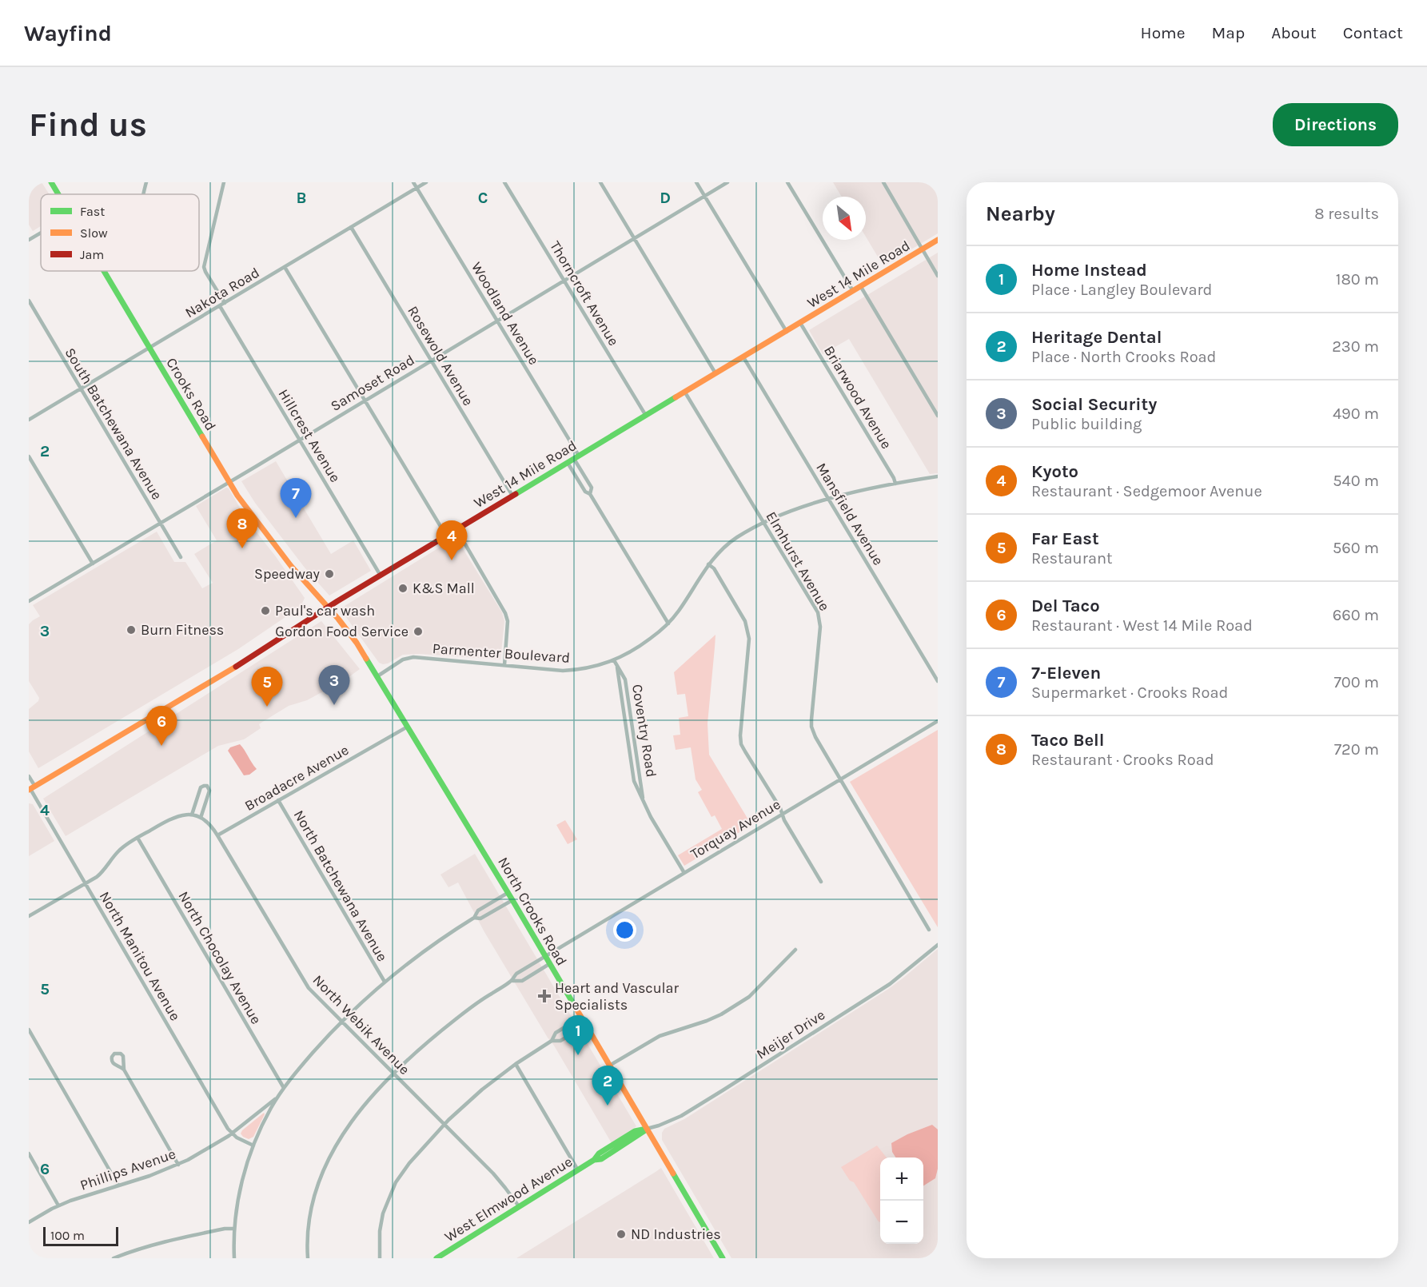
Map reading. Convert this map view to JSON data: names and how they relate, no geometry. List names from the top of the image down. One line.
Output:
{"streets":{"main road":["West 14 Mile Road","Crooks Road","North Crooks Road","West Elmwood Avenue"],"street":["Nakota Road","Thorncroft Avenue","Woodland Avenue","Rosewold Avenue","Samoset Road","Briarwood Avenue","South Batchewana Avenue","Hillcrest Avenue","Mansfield Avenue","Elmhurst Avenue","Parmenter Boulevard","Coventry Road","Broadacre Avenue","Torquay Avenue","North Batchewana Avenue","North Manitou Avenue","North Chocolay Avenue","North Webik Avenue","Meijer Drive","Phillips Avenue"]},"crossings":[["West 14 Mile Road","Thorncroft Avenue"],["West 14 Mile Road","Woodland Avenue"],["West 14 Mile Road","Rosewold Avenue"],["West 14 Mile Road","Crooks Road"],["West 14 Mile Road","Briarwood Avenue"],["West 14 Mile Road","Hillcrest Avenue"],["West 14 Mile Road","Mansfield Avenue"],["West 14 Mile Road","Elmhurst Avenue"],["West 14 Mile Road","North Crooks Road"],["West 14 Mile Road","North Manitou Avenue"],["Nakota Road","Woodland Avenue"],["Nakota Road","Rosewold Avenue"],["Nakota Road","Crooks Road"],["Nakota Road","South Batchewana Avenue"],["Nakota Road","Hillcrest Avenue"],["Thorncroft Avenue","Samoset Road"],["Woodland Avenue","Samoset Road"],["Woodland Avenue","Parmenter Boulevard"],["Rosewold Avenue","Samoset Road"],["Samoset Road","Crooks Road"],["Samoset Road","South Batchewana Avenue"],["Samoset Road","Hillcrest Avenue"],["Crooks Road","North Crooks Road"],["Briarwood Avenue","Parmenter Boulevard"],["Mansfield Avenue","Parmenter Boulevard"],["Elmhurst Avenue","Parmenter Boulevard"],["Elmhurst Avenue","Torquay Avenue"],["Parmenter Boulevard","Coventry Road"],["Parmenter Boulevard","North Crooks Road"],["Coventry Road","Torquay Avenue"],["Broadacre Avenue","North Batchewana Avenue"],["Broadacre Avenue","North Crooks Road"],["Broadacre Avenue","North Webik Avenue"],["Torquay Avenue","North Crooks Road"],["North Crooks Road","Meijer Drive"],["North Crooks Road","West Elmwood Avenue"],["North Manitou Avenue","Phillips Avenue"],["North Webik Avenue","West Elmwood Avenue"],["Meijer Drive","West Elmwood Avenue"]],"places":{"other":["Speedway","K&S Mall","Paul's car wash","Burn Fitness","Gordon Food Service","ND Industries"],"health":["Heart and Vascular Specialists"]},"legend":["Fast","Slow","Jam"],"scale_bar":"100 m","north":"bottom right","page":{"header":"Wayfind","nav":["Home","Map","About","Contact"],"buttons":"Directions","title":"Find us","heading":["Nearby","8 results"],"list":[{"mark":"1","name":"Home Instead","note":"Place · Langley Boulevard","value":"180 m"},{"mark":"2","name":"Heritage Dental","note":"Place · North Crooks Road","value":"230 m"},{"mark":"3","name":"Social Security","note":"Public building","value":"490 m"},{"mark":"4","name":"Kyoto","note":"Restaurant · Sedgemoor Avenue","value":"540 m"},{"mark":"5","name":"Far East","note":"Restaurant","value":"560 m"},{"mark":"6","name":"Del Taco","note":"Restaurant · West 14 Mile Road","value":"660 m"},{"mark":"7","name":"7-Eleven","note":"Supermarket · Crooks Road","value":"700 m"},{"mark":"8","name":"Taco Bell","note":"Restaurant · Crooks Road","value":"720 m"}],"pins":["7","8","4","3","5","6","1","2"],"map_buttons":["+","−"],"scale":"100 m"},"grid":{"columns":["B","C","D"],"rows":["2","3","4","5","6"]}}
